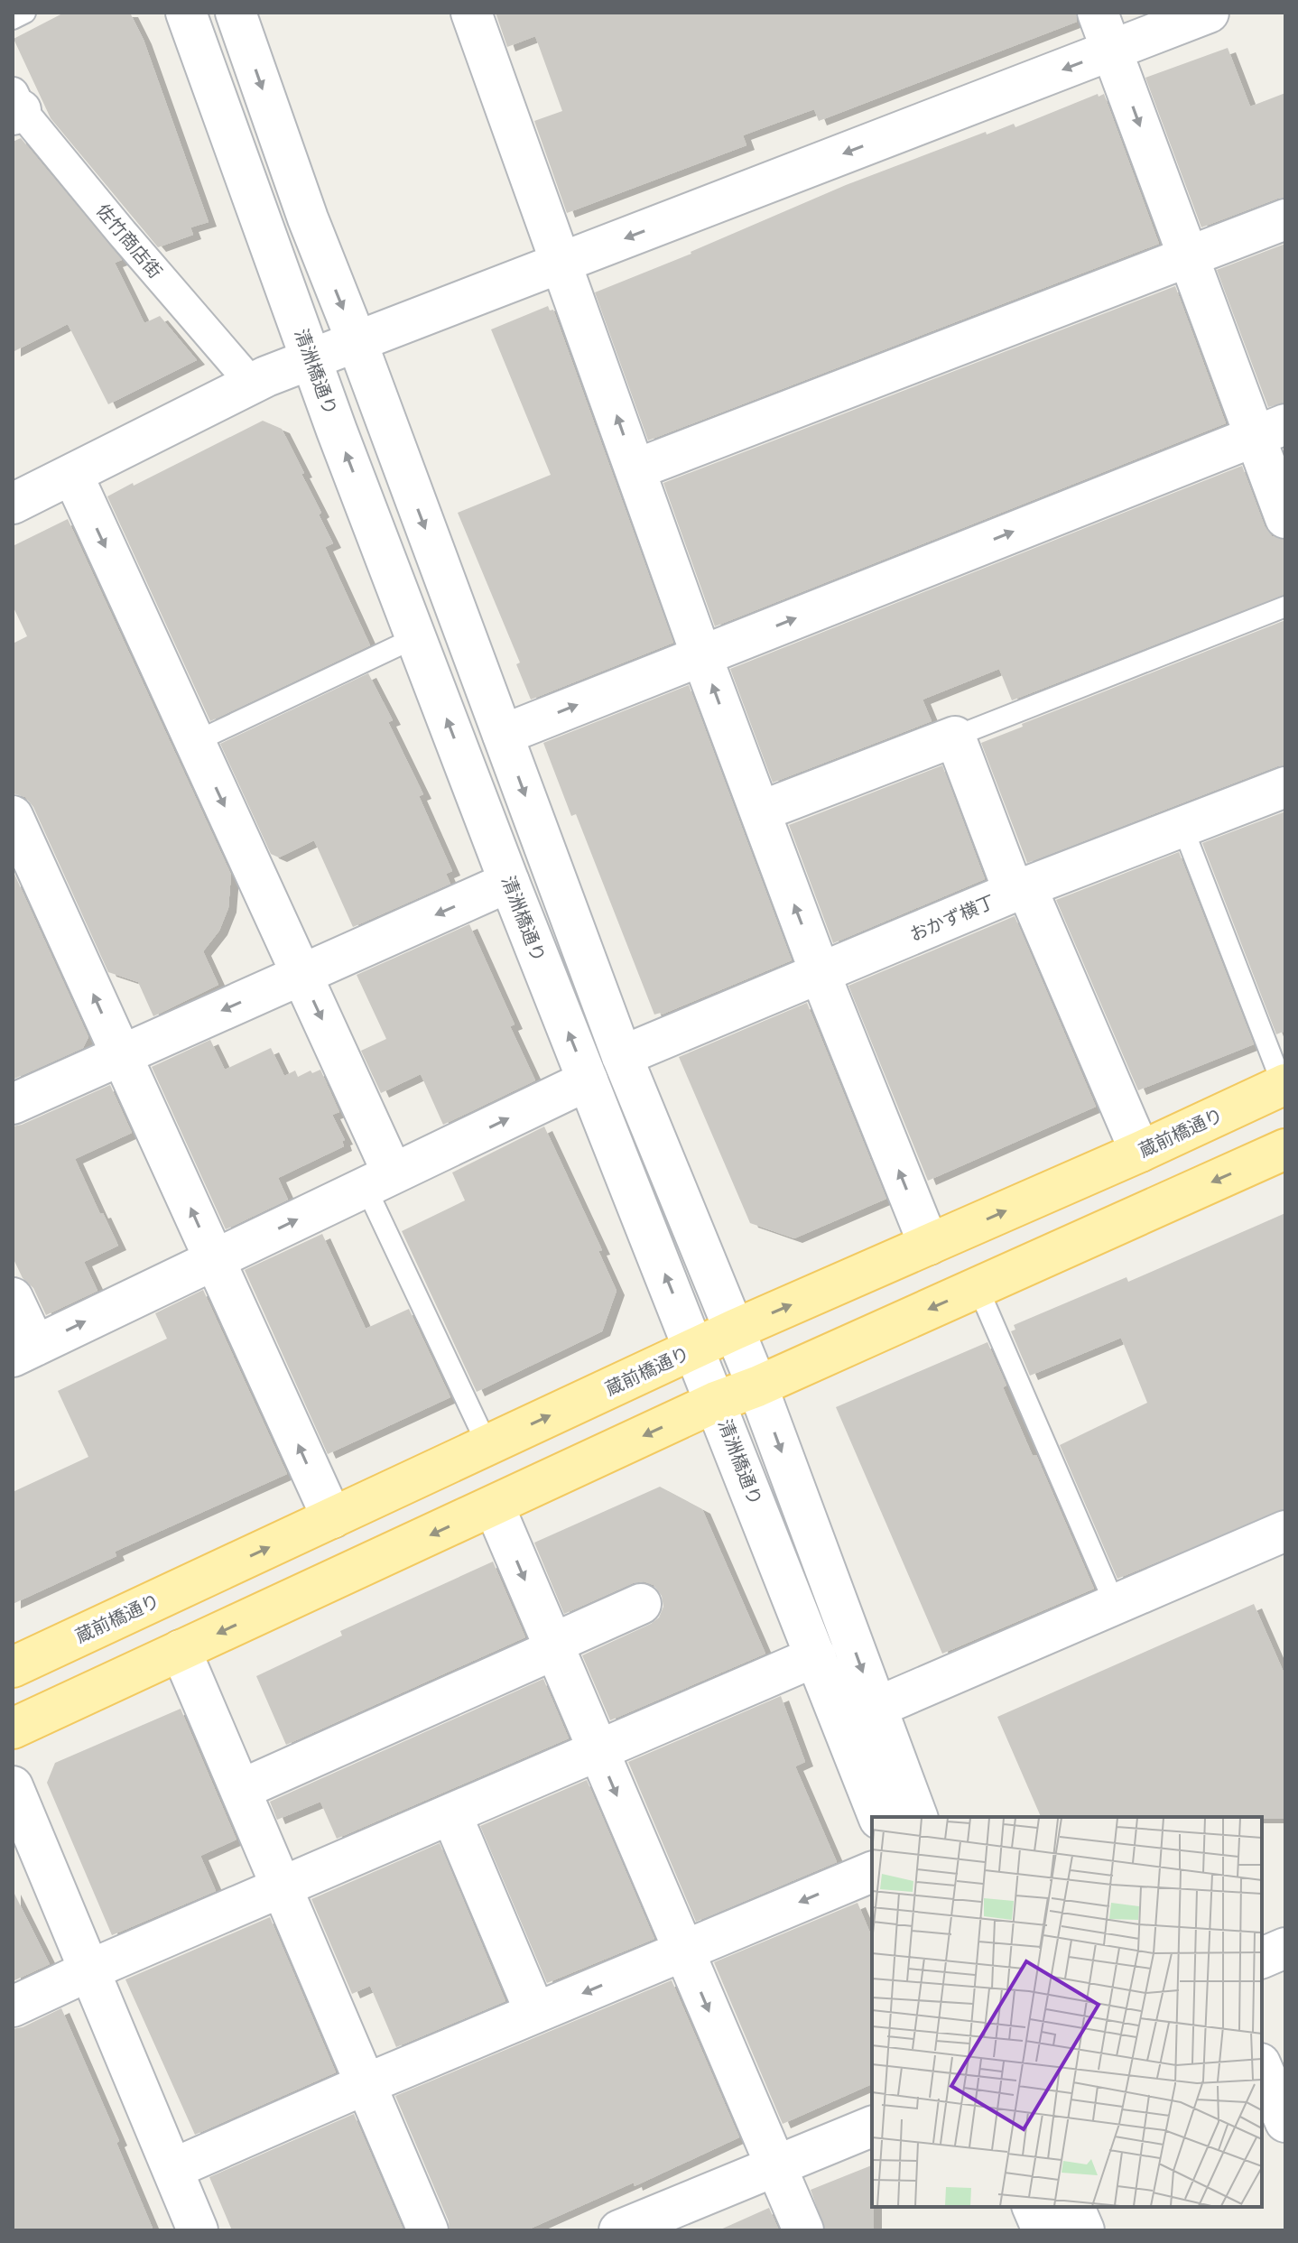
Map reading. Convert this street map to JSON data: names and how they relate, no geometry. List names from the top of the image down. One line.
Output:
{"streets":{"main road":["蔵前橋通り"],"street":["佐竹商店街","清洲橋通り","おかず横丁"]},"crossings":[["清洲橋通り","蔵前橋通り"]]}
